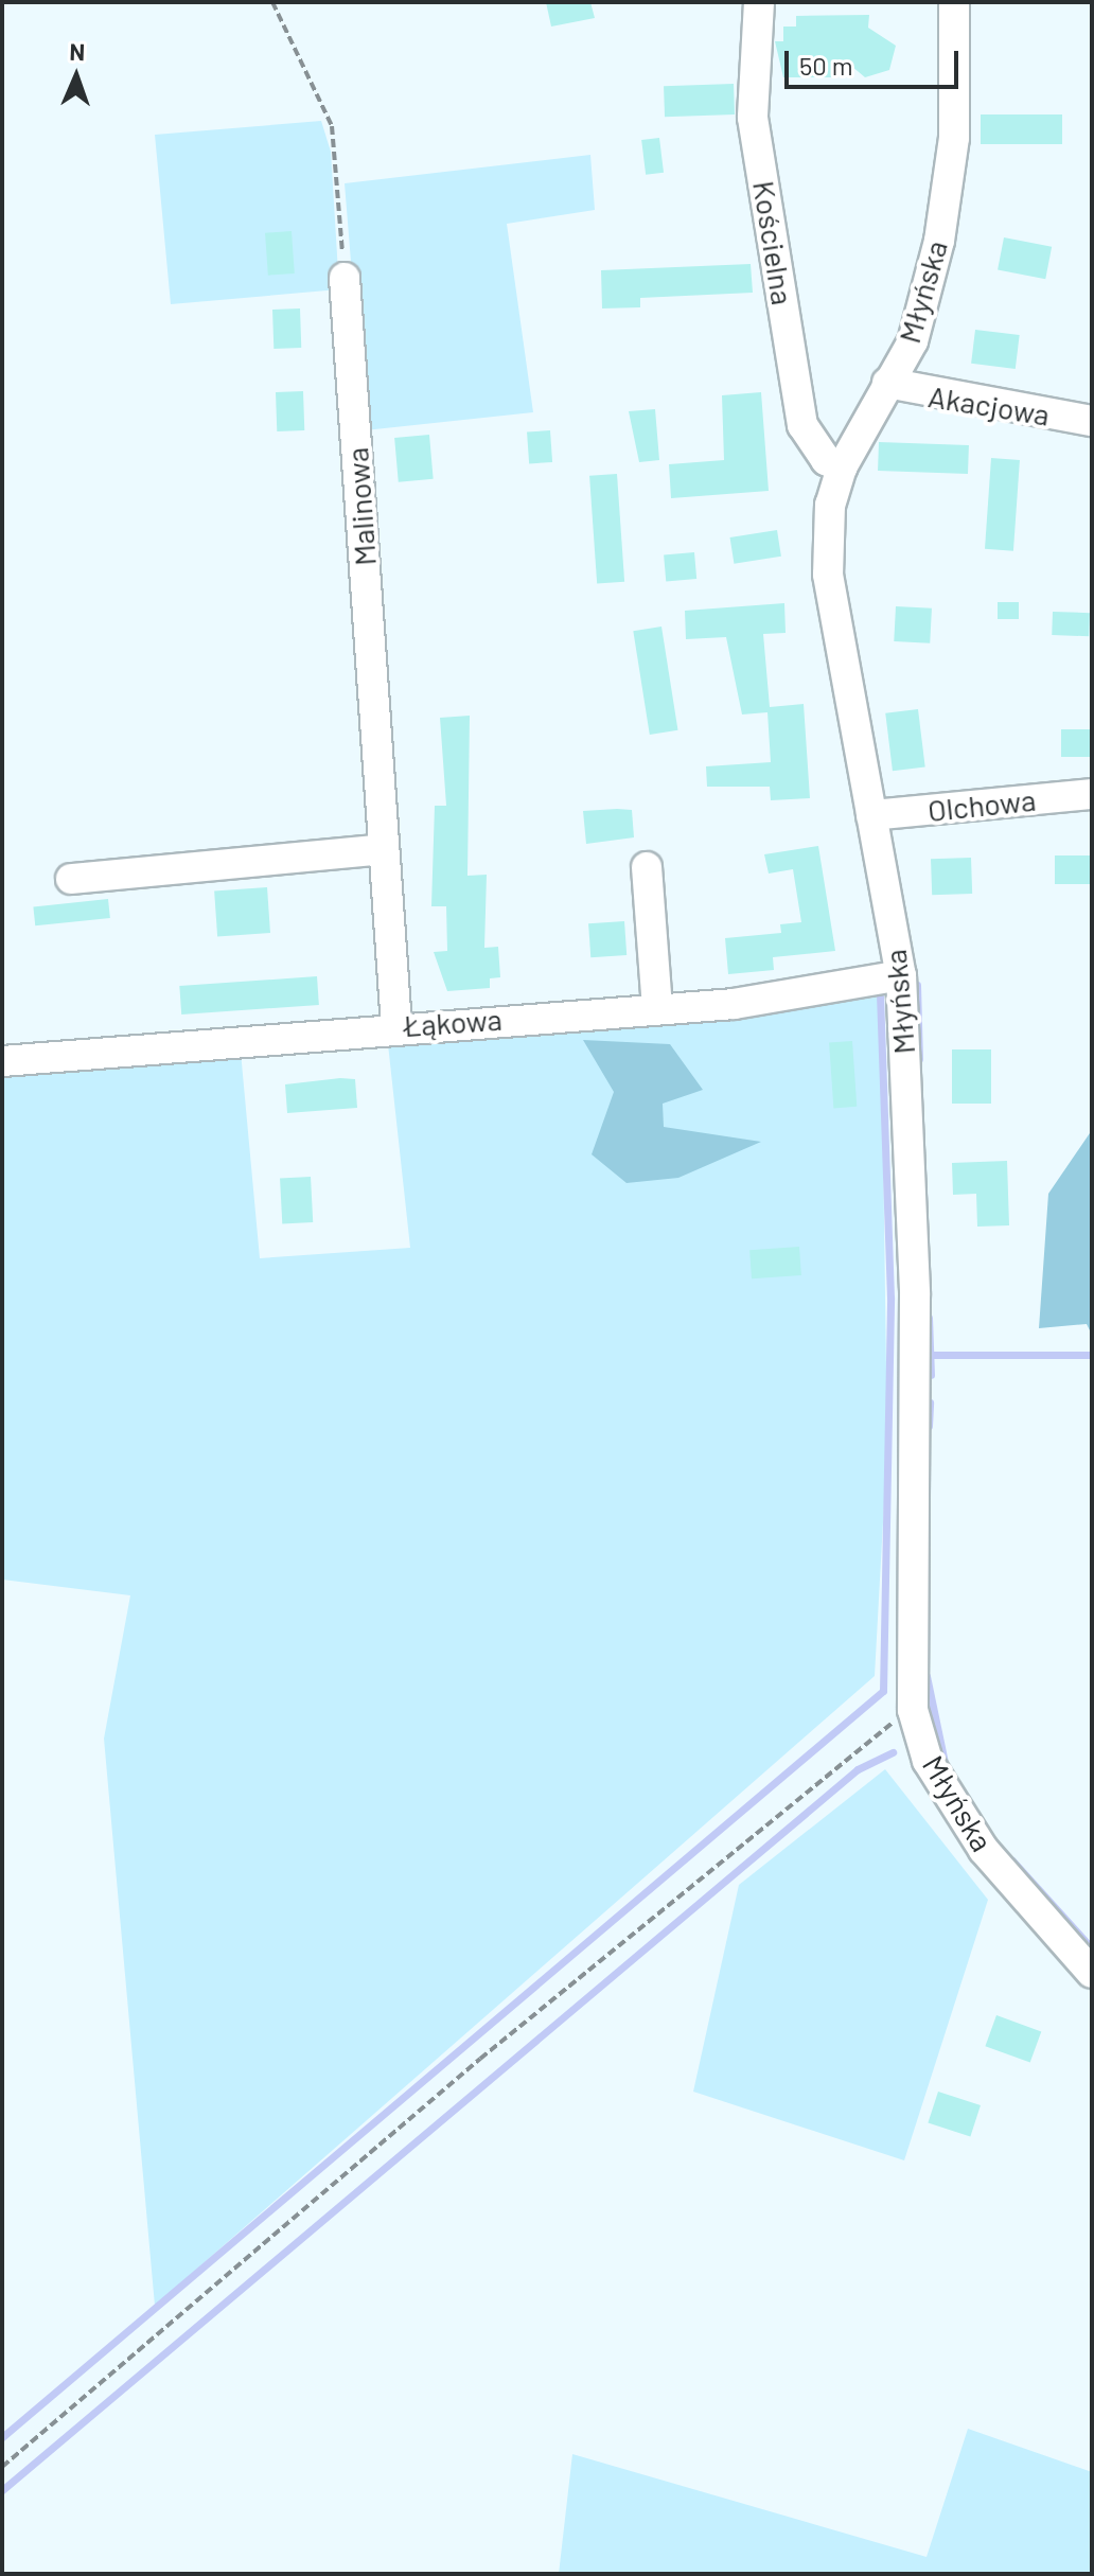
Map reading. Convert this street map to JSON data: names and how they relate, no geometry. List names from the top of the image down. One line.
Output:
{"streets":{"street":["Kościelna","Młyńska","Akacjowa","Malinowa","Olchowa","Łąkowa"]},"crossings":[["Kościelna","Młyńska"],["Młyńska","Akacjowa"],["Młyńska","Olchowa"],["Młyńska","Łąkowa"],["Malinowa","Łąkowa"]],"scale_bar":"50 m","north":"top"}
